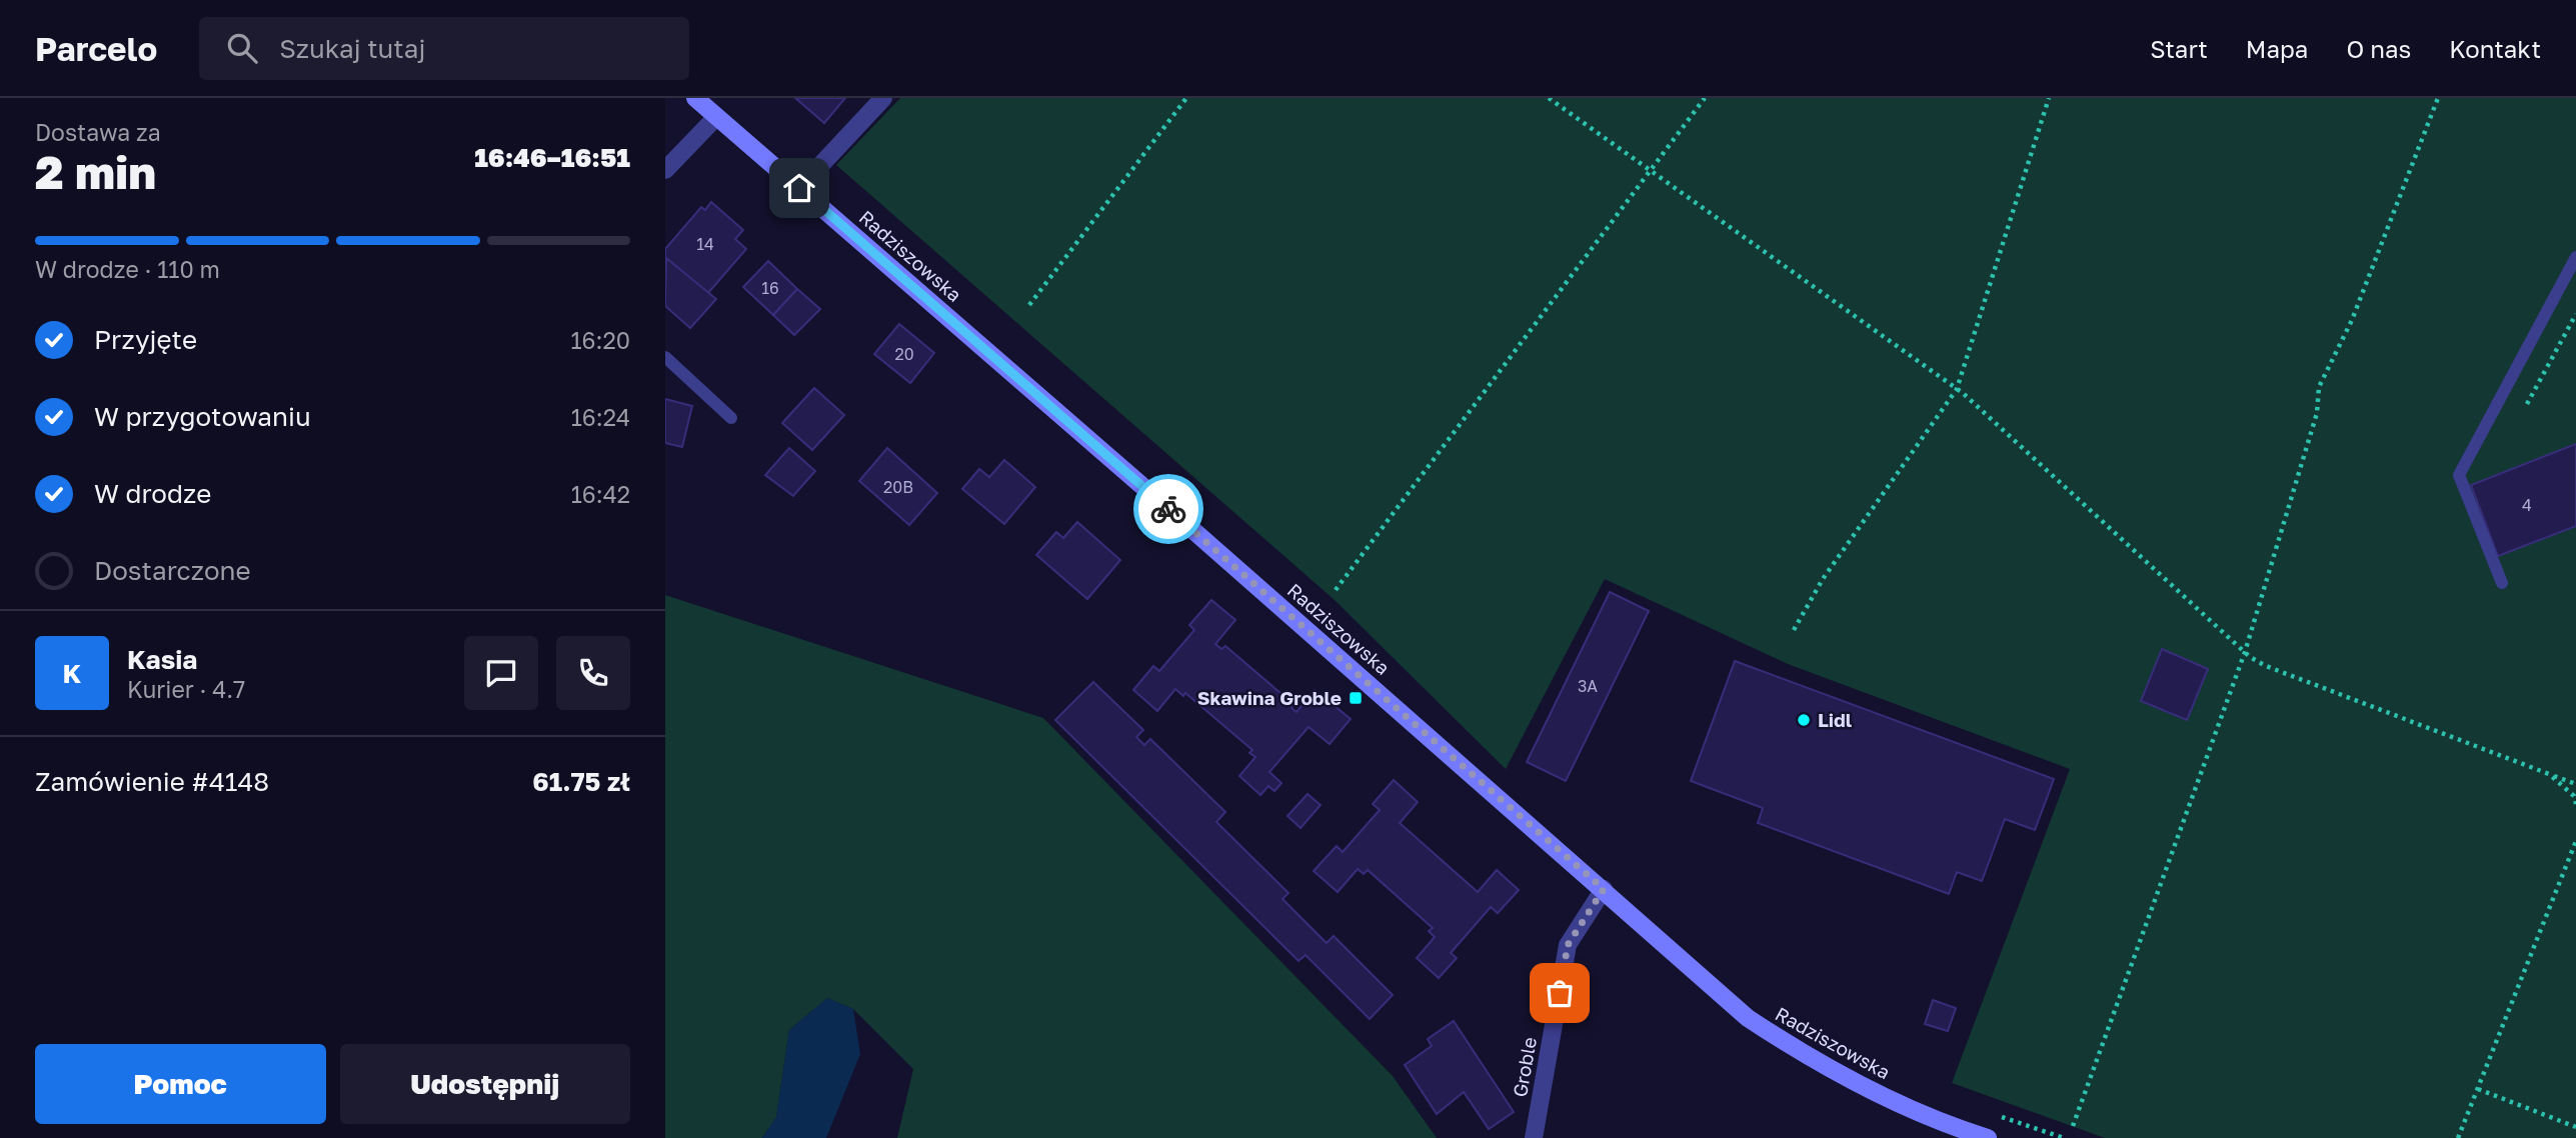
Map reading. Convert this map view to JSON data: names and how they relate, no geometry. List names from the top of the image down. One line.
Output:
{"streets":{"street":["Radziszowska","Groble"]},"crossings":[["Radziszowska","Groble"]],"places":{"transit":["Skawina Groble"],"other":["Lidl"]},"house_numbers":["14","16","20","20B","4","3A"],"page":{"header":"Parcelo","search":"Szukaj tutaj","nav":["Start","Mapa","O nas","Kontakt"],"heading":["2 min","Dostawa za","16:46–16:51"],"panel":["Kasia","Kurier · 4.7","Zamówienie #4148","61.75 zł"],"bar":"W drodze · 110 m","list":[["Przyjęte","16:20"],["W przygotowaniu","16:24"],["W drodze","16:42"],"Dostarczone"],"round":"K","buttons":["Pomoc","Udostępnij"]}}
